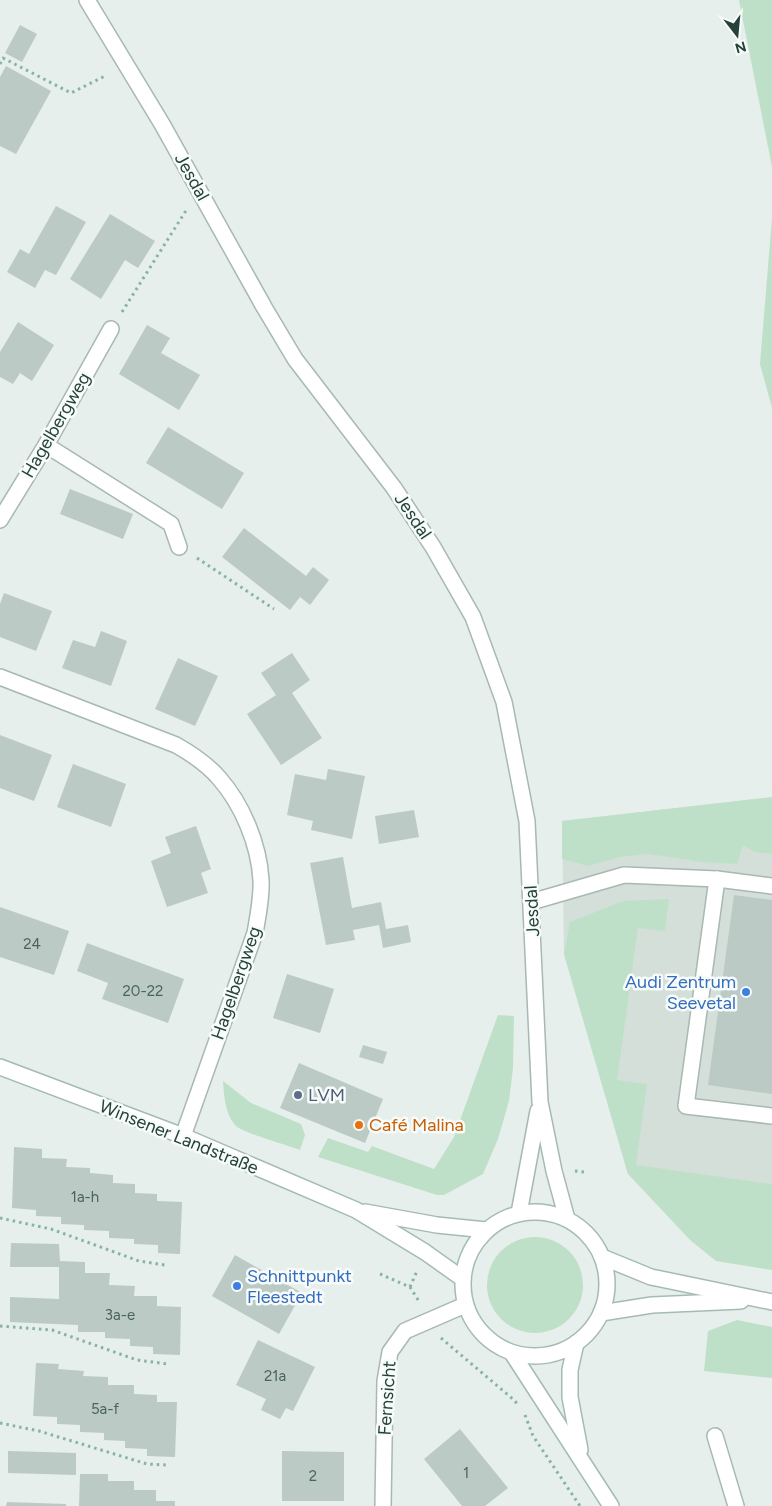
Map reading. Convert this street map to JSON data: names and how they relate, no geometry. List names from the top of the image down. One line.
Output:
{"streets":{"street":["Jesdal","Hagelbergweg","Winsener Landstraße","Fernsicht"]},"crossings":[["Jesdal","Winsener Landstraße"],["Jesdal","Fernsicht"],["Hagelbergweg","Winsener Landstraße"],["Winsener Landstraße","Fernsicht"]],"places":["Audi Zentrum Seevetal","LVM","Café Malina","Schnittpunkt Fleestedt"],"house_numbers":["24","20-22","1a-h","3a-e","21a","5a-f","1","2"],"north":"bottom"}
